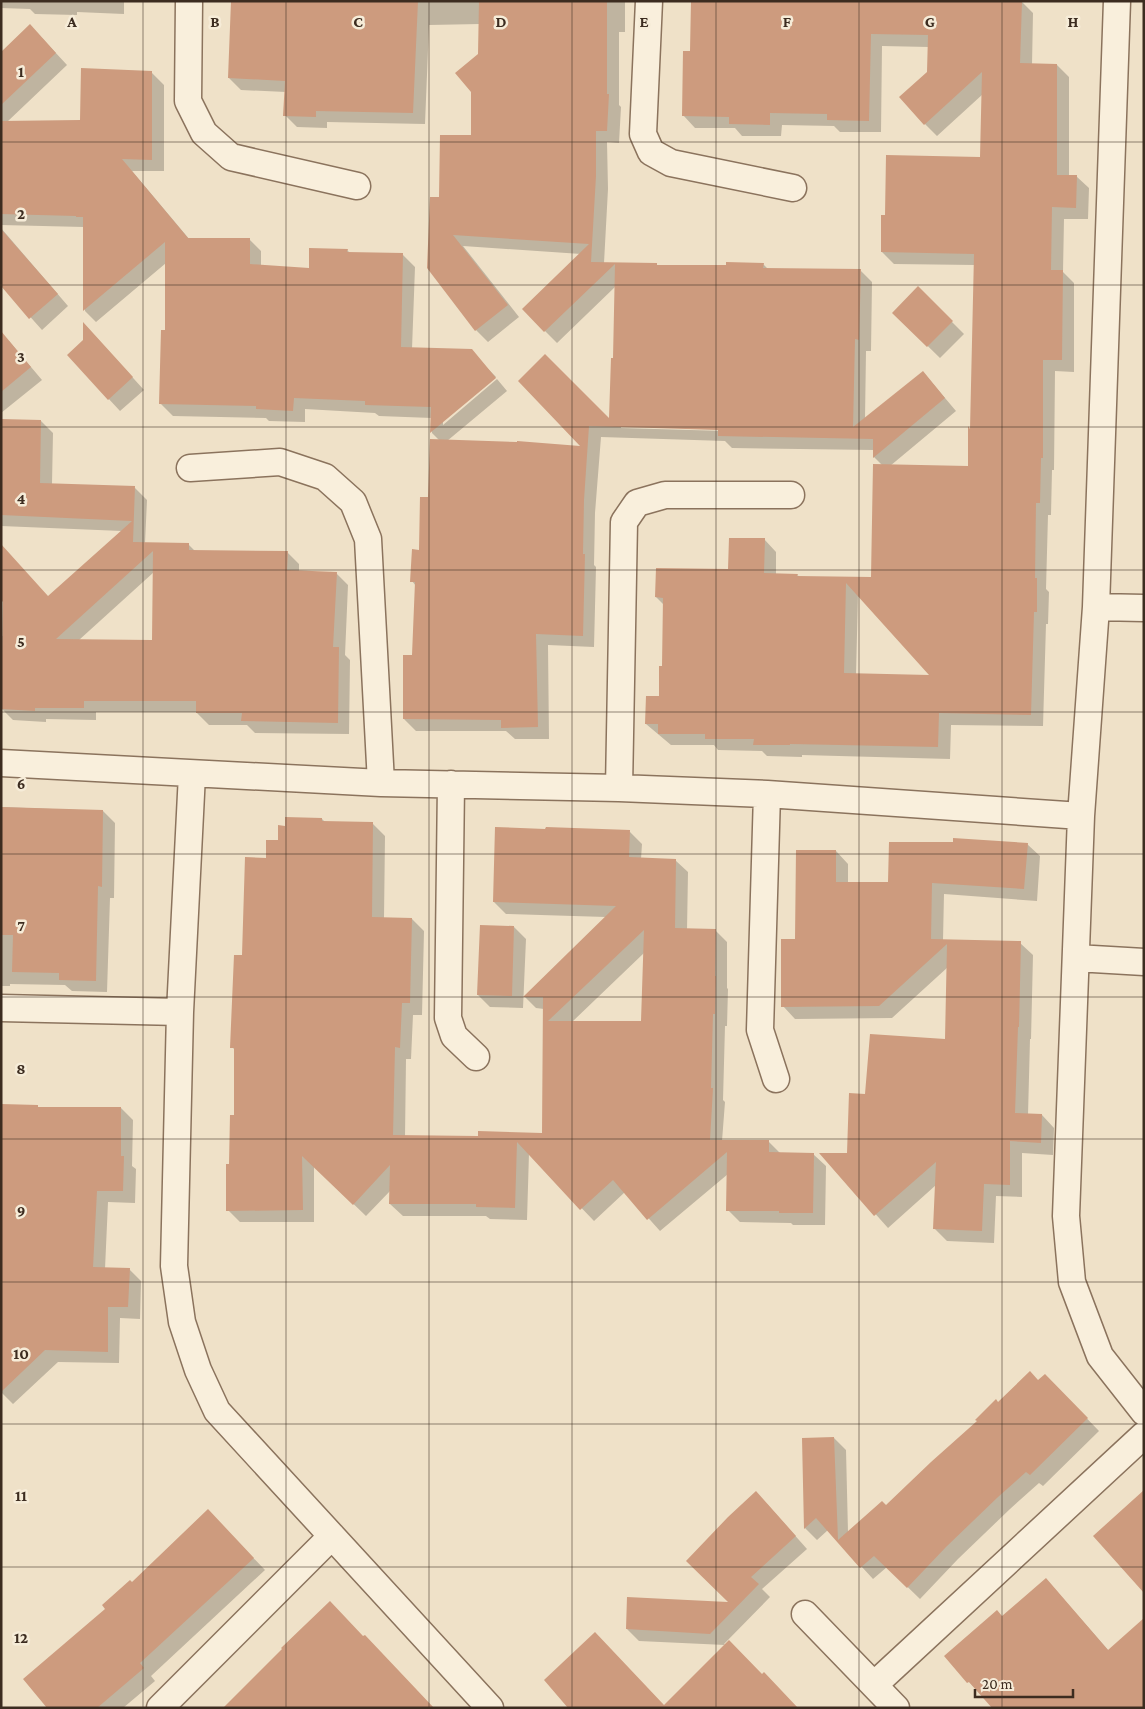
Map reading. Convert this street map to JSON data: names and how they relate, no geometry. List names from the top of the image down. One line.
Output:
{"scale_bar":"20 m","grid":{"columns":["A","B","C","D","E","F","G","H"],"rows":["1","2","3","4","5","6","7","8","9","10","11","12"]}}
